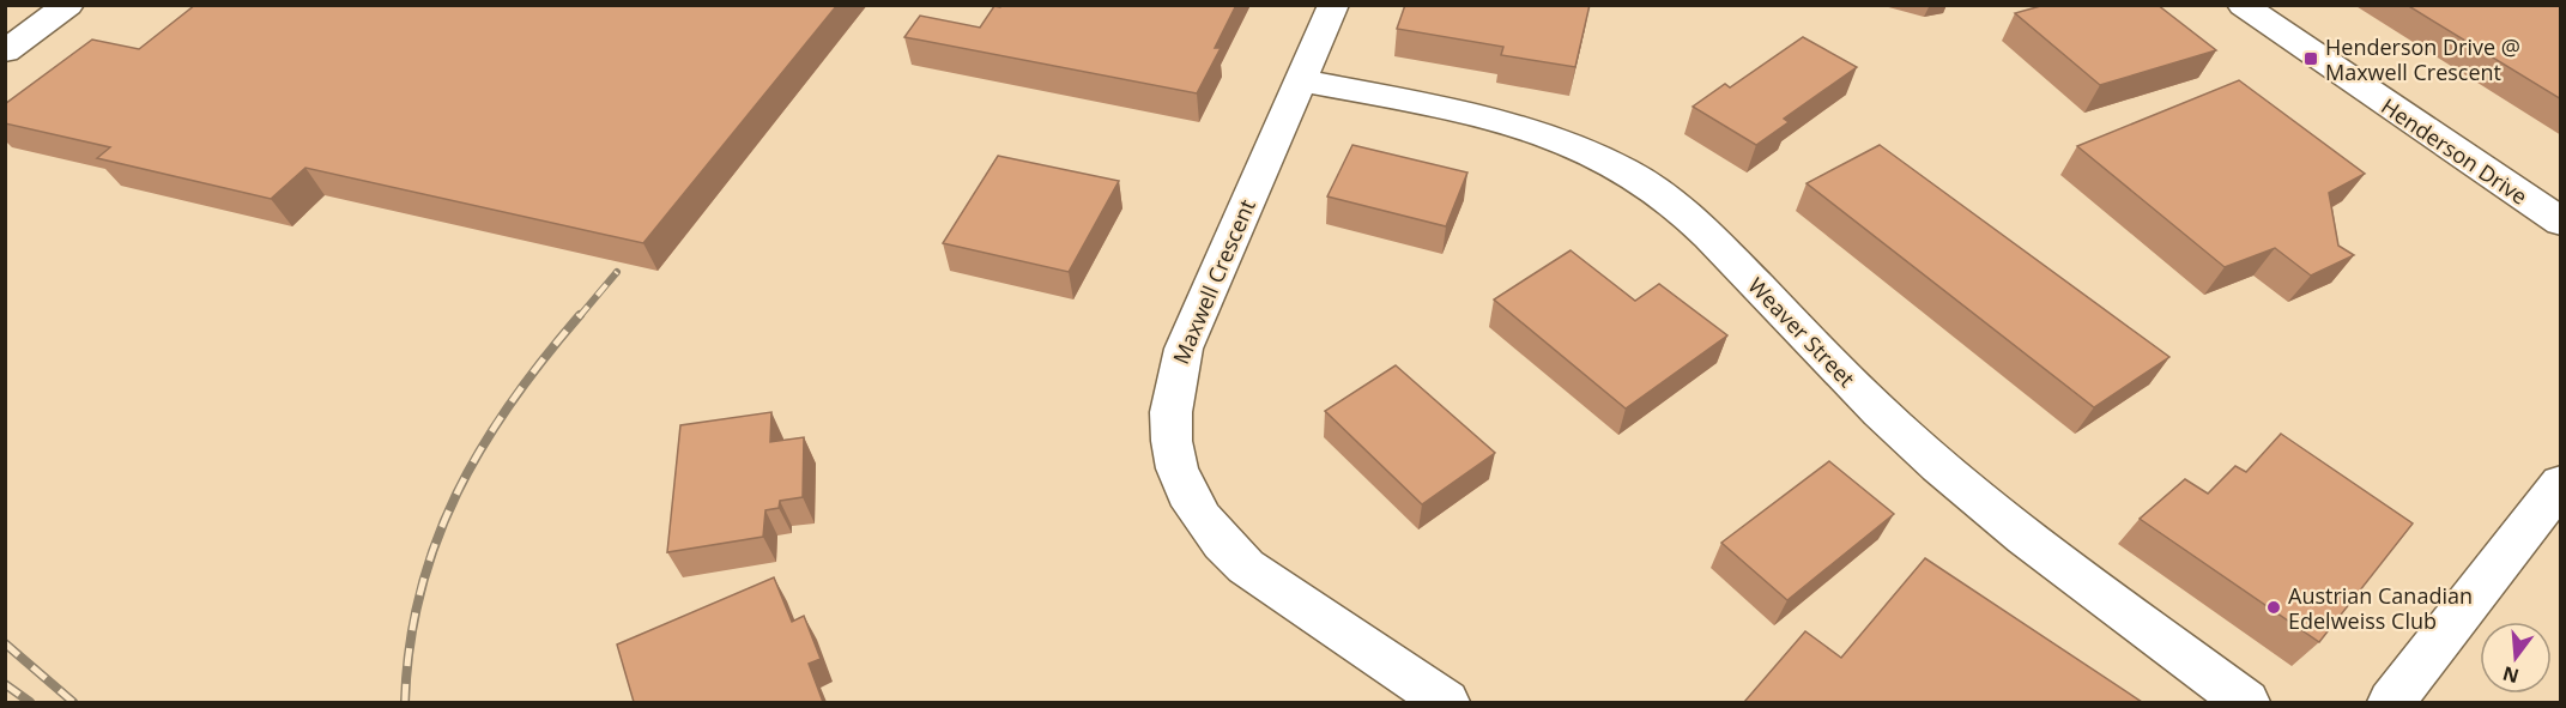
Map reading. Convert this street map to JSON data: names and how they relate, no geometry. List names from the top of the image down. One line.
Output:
{"streets":{"street":["Henderson Drive","Maxwell Crescent","Weaver Street"]},"crossings":[["Maxwell Crescent","Weaver Street"]],"places":{"transit":["Henderson Drive @ Maxwell Crescent"],"other":["Austrian Canadian Edelweiss Club"]},"north":"bottom"}
